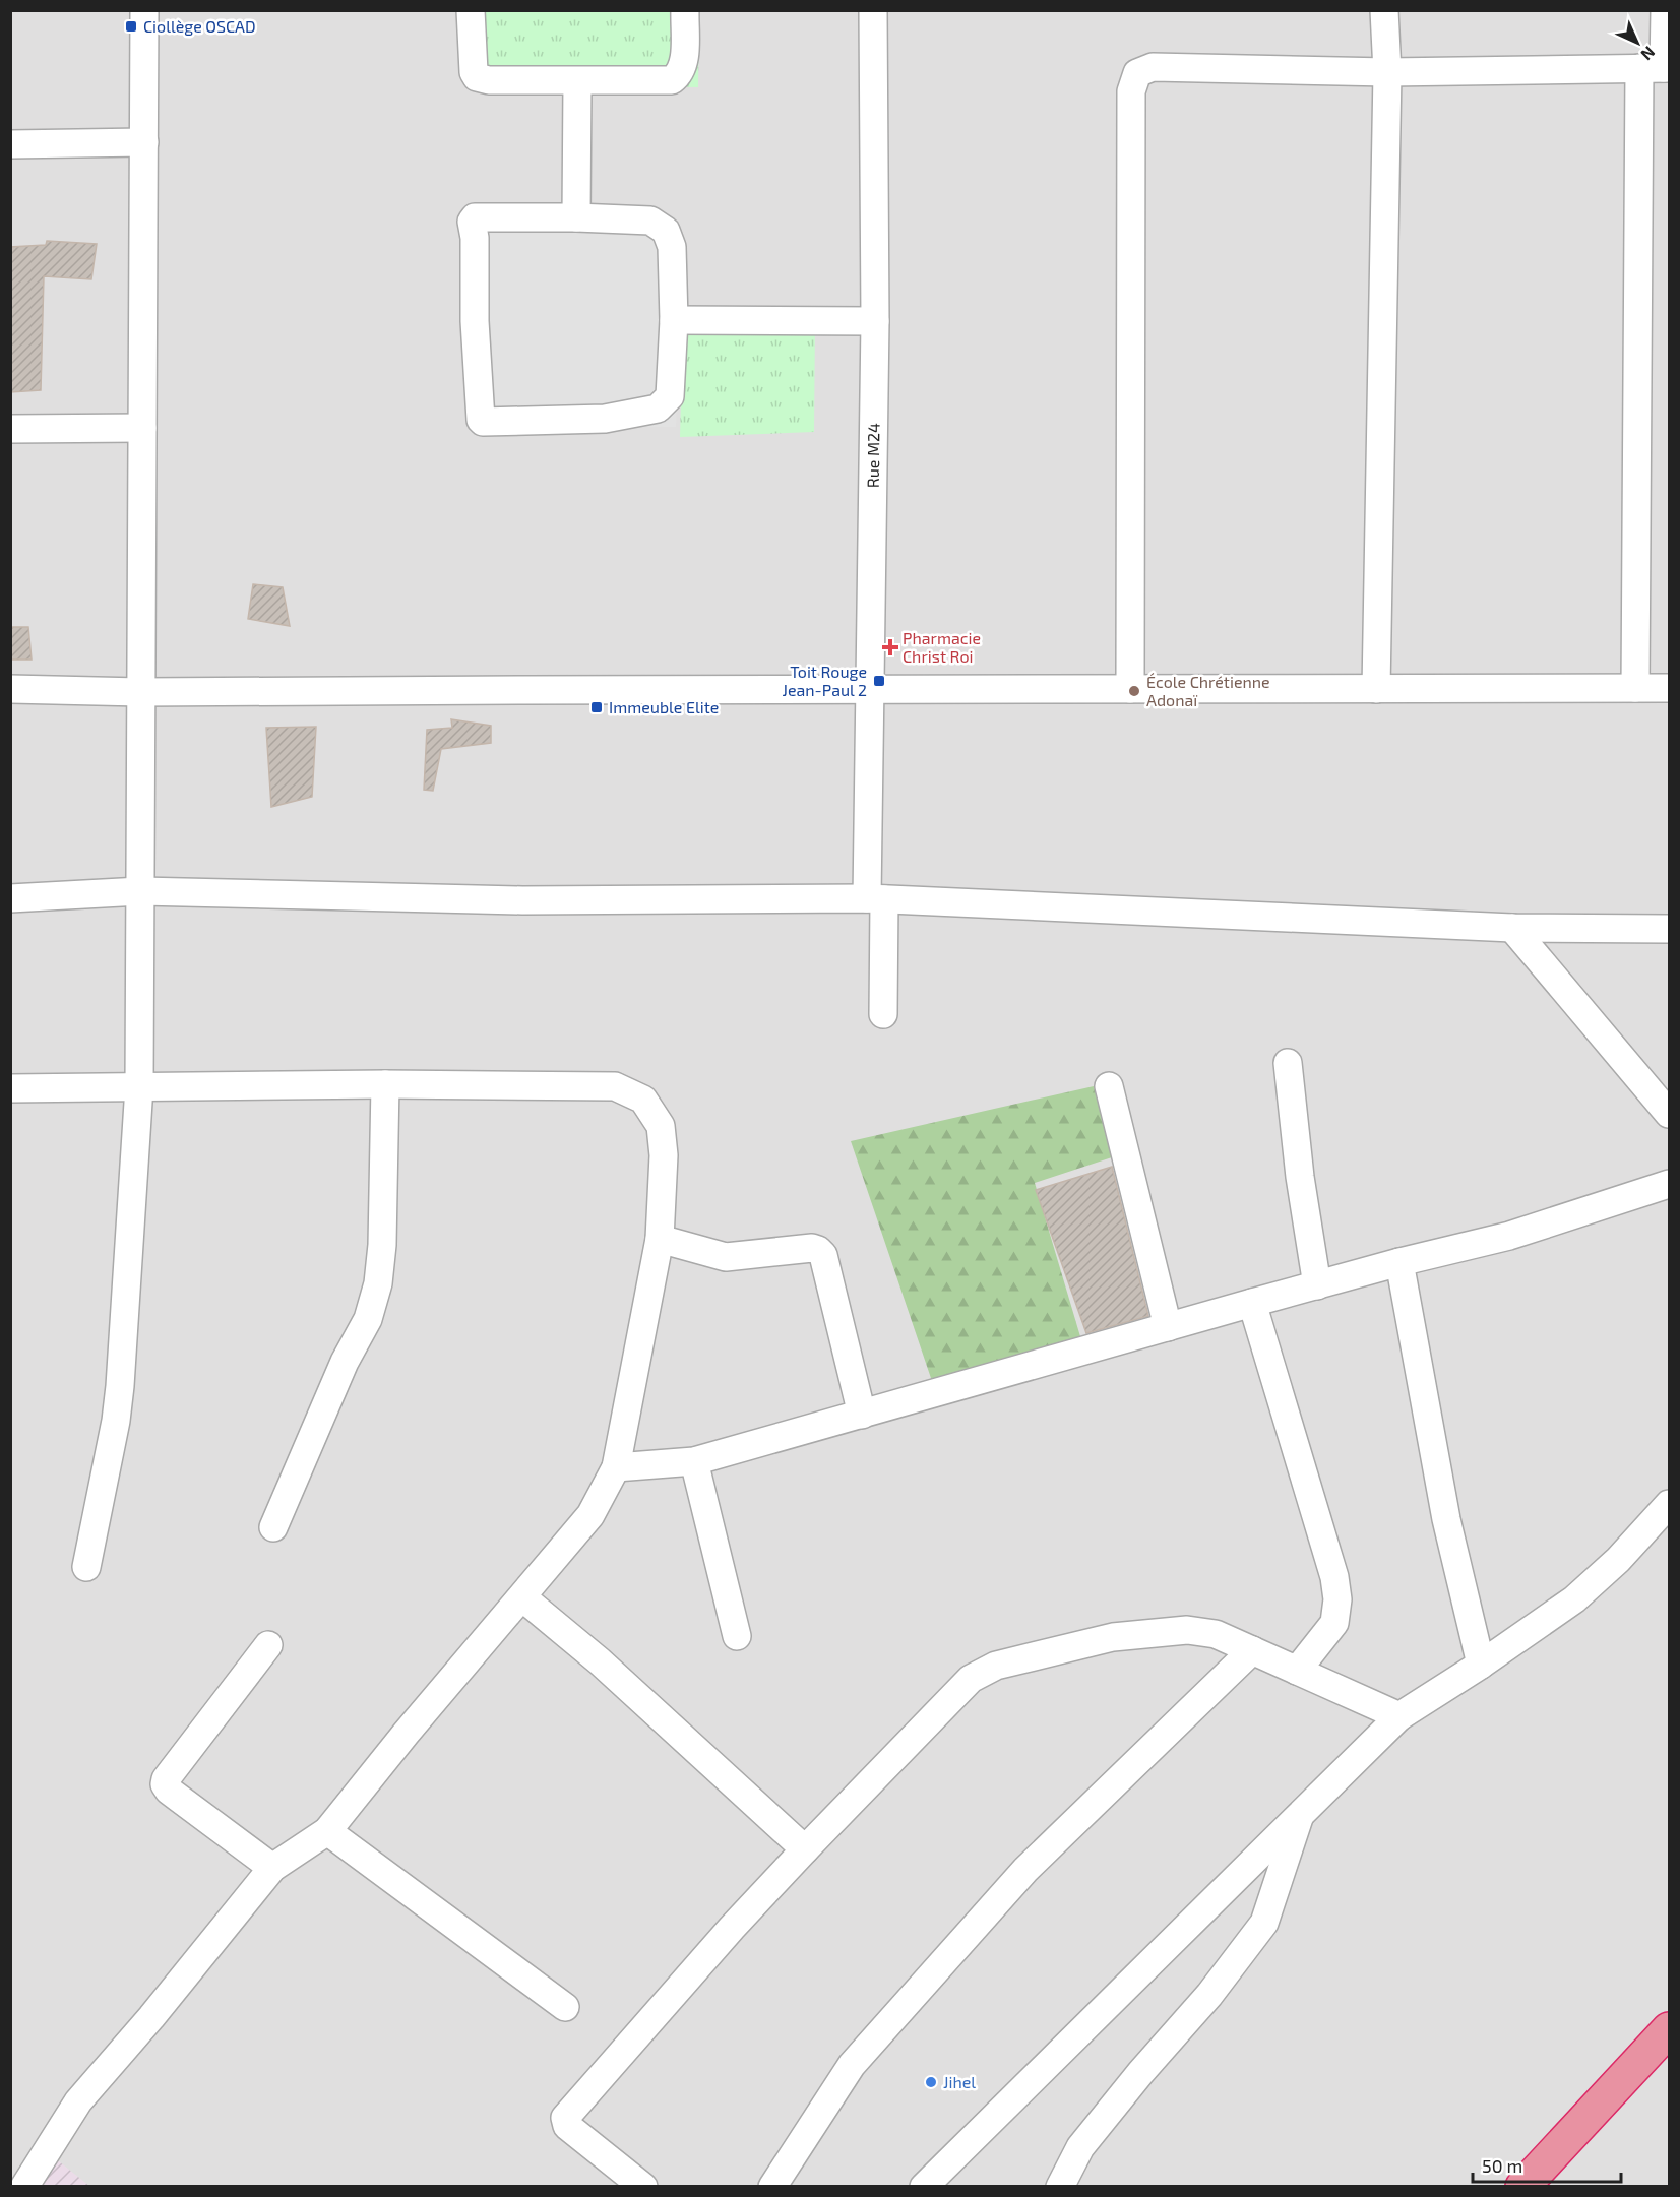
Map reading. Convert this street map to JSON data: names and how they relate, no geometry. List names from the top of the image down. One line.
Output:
{"streets":{"street":["Rue M24"]},"places":{"transit":["Ciollège OSCAD","Toit Rouge Jean-Paul 2","Immeuble Elite"],"health":["Pharmacie Christ Roi"],"other":["École Chrétienne Adonaï","Jihel"]},"scale_bar":"50 m","north":"bottom right"}
